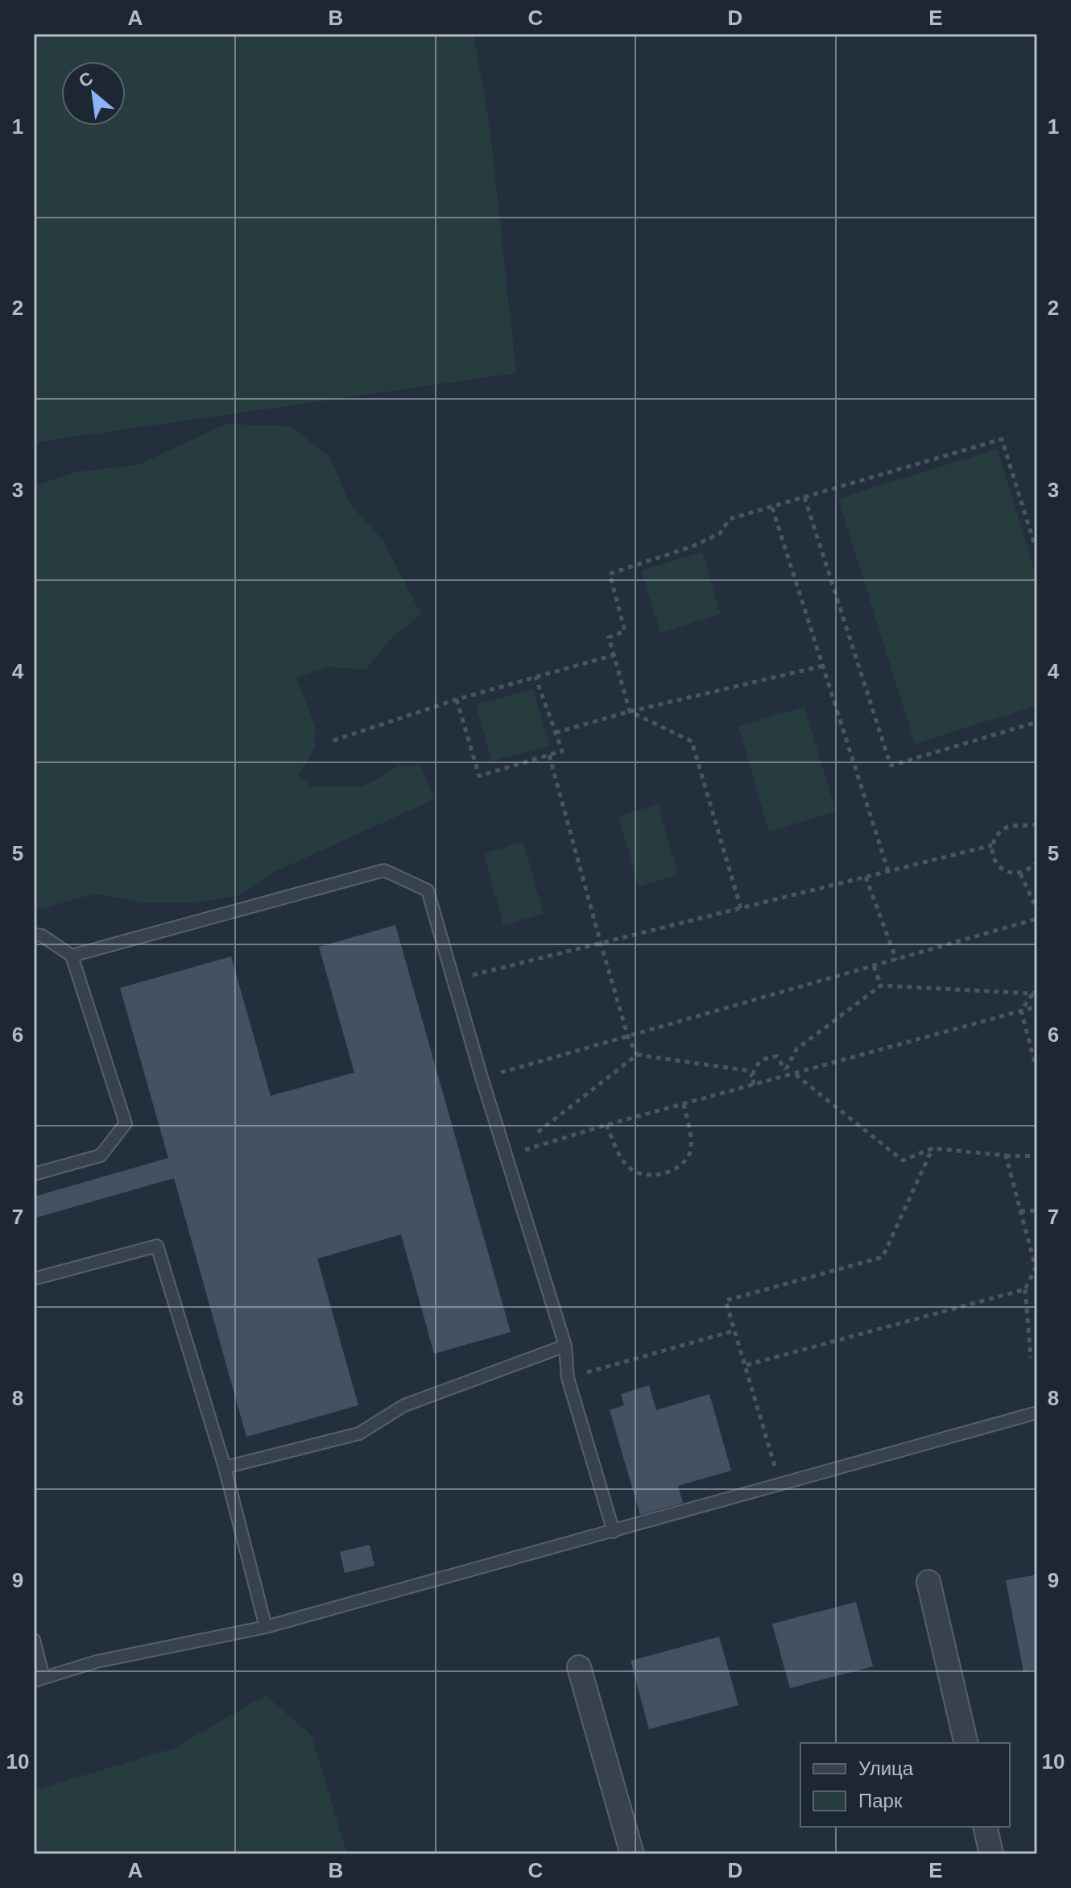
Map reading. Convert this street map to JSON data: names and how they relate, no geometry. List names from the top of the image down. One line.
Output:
{"legend":["Улица","Парк"],"north":"top left","grid":{"columns":["A","B","C","D","E"],"rows":["1","2","3","4","5","6","7","8","9","10"]}}
